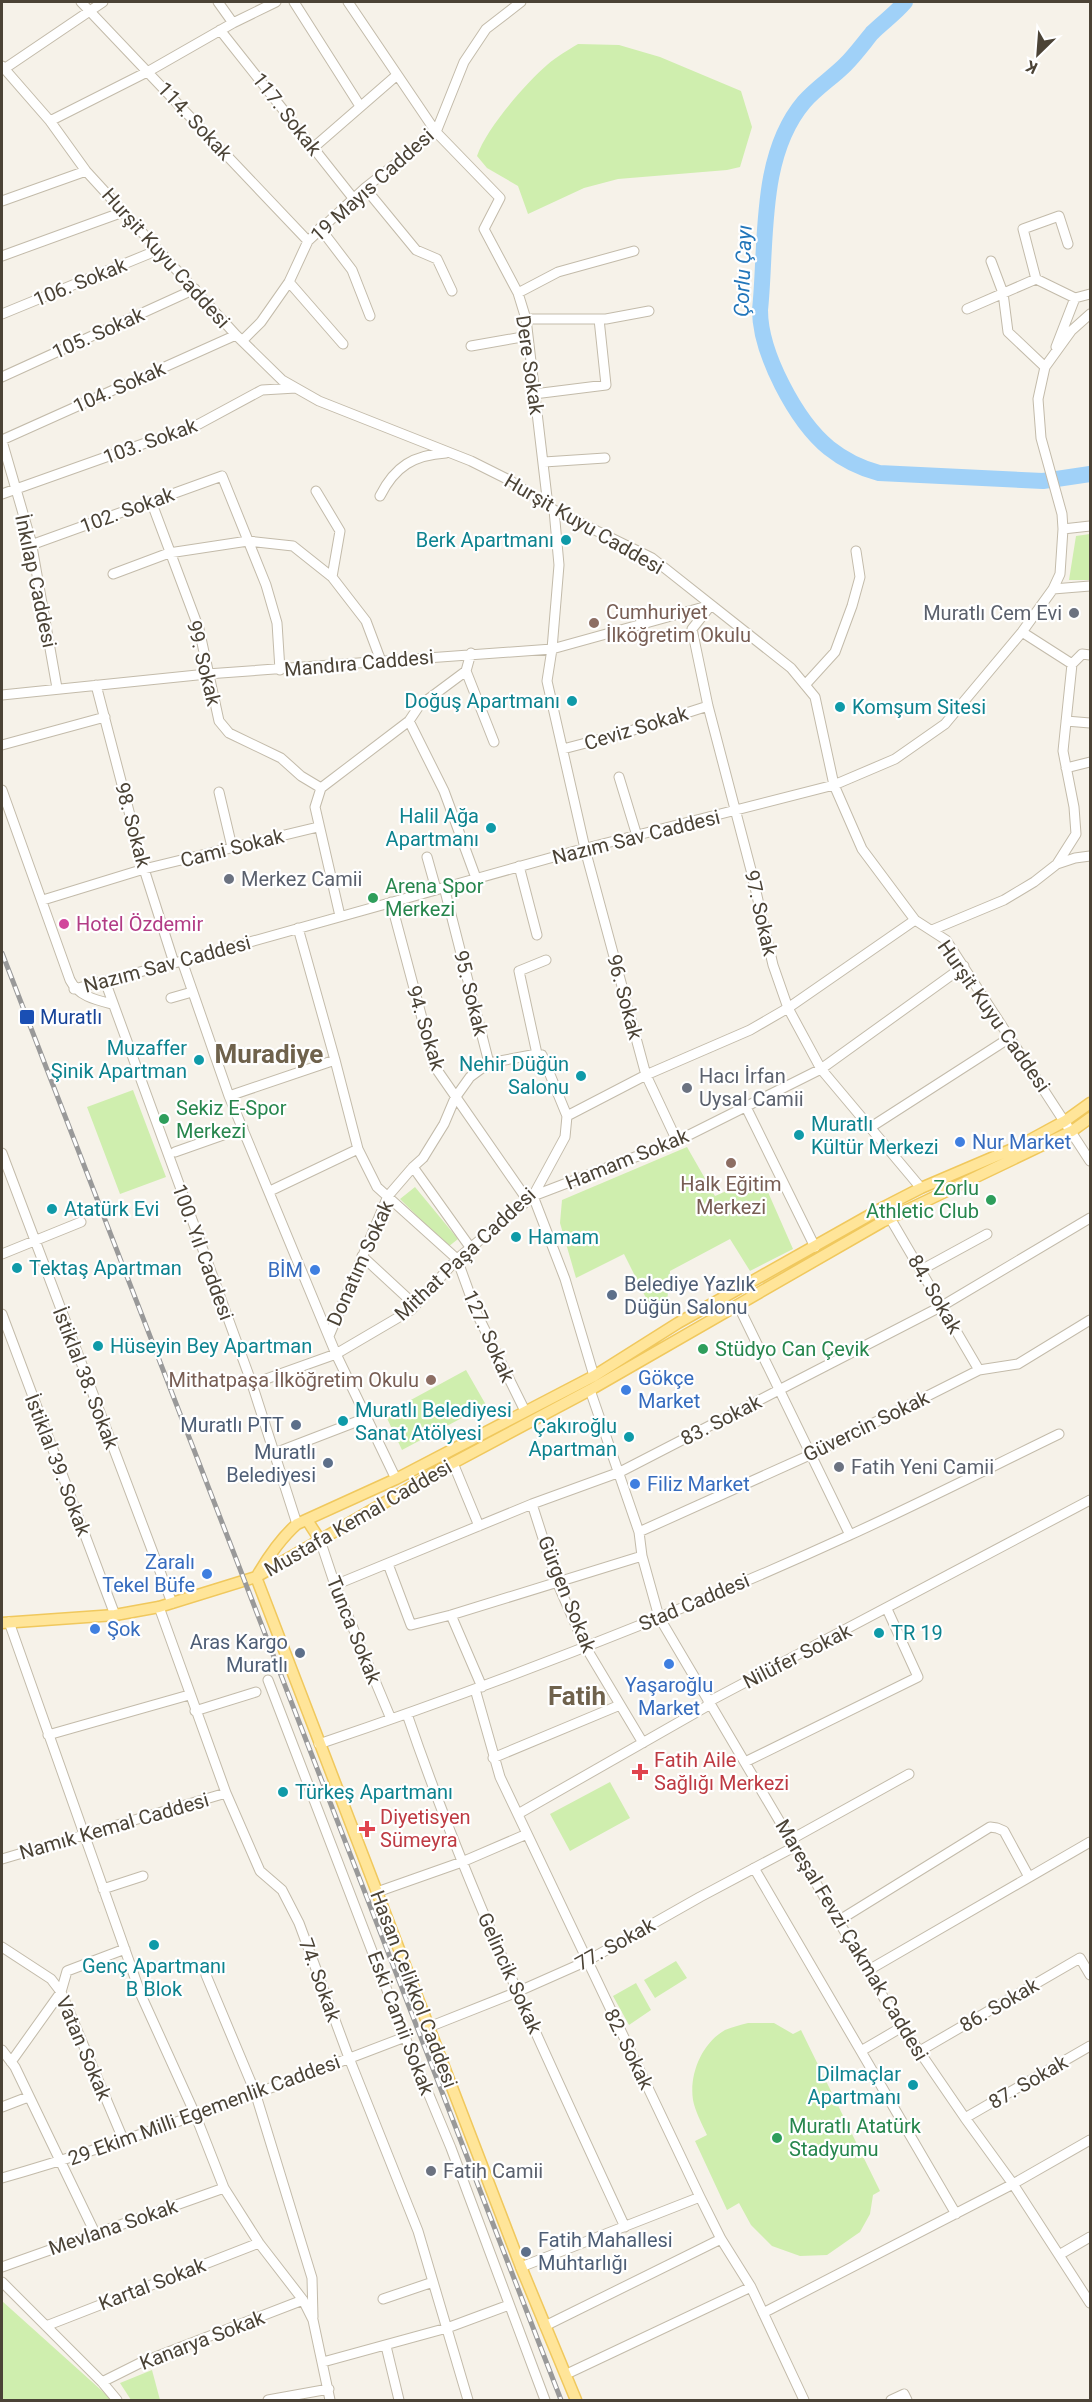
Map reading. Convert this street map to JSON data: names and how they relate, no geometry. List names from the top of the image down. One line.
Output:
{"streets":{"main road":["Mustafa Kemal Caddesi","Hasan Çelikkol Caddesi"],"street":["117. Sokak","114. Sokak","19 Mayıs Caddesi","Hurşit Kuyu Caddesi","106. Sokak","105. Sokak","Dere Sokak","104. Sokak","103. Sokak","102. Sokak","İnkılap Caddesi","99. Sokak","Mandıra Caddesi","Ceviz Sokak","98. Sokak","Nazım Sav Caddesi","Cami Sokak","97. Sokak","95. Sokak","96. Sokak","94. Sokak","Hamam Sokak","100. Yıl Caddesi","Mithat Paşa Caddesi","Donatım Sokak","84. Sokak","127. Sokak","İstiklal 38. Sokak","83. Sokak","Güvercin Sokak","İstiklal 39. Sokak","Gürgen Sokak","Stad Caddesi","Tunca Sokak","Nilüfer Sokak","Namık Kemal Caddesi","Mareşal Fevzi Çakmak Caddesi","77. Sokak","Gelincik Sokak","74. Sokak","86. Sokak","Eski Camii Sokak","Vatan Sokak","82. Sokak","87. Sokak","29 Ekim Milli Egemenlik Caddesi","Mevlana Sokak","Kartal Sokak","Kanarya Sokak"]},"crossings":[["117. Sokak","19 Mayıs Caddesi"],["114. Sokak","19 Mayıs Caddesi"],["19 Mayıs Caddesi","Hurşit Kuyu Caddesi"],["19 Mayıs Caddesi","Dere Sokak"],["19 Mayıs Caddesi","104. Sokak"],["Hurşit Kuyu Caddesi","106. Sokak"],["Hurşit Kuyu Caddesi","105. Sokak"],["Hurşit Kuyu Caddesi","Dere Sokak"],["Hurşit Kuyu Caddesi","104. Sokak"],["Hurşit Kuyu Caddesi","103. Sokak"],["Hurşit Kuyu Caddesi","Mandıra Caddesi"],["Hurşit Kuyu Caddesi","Nazım Sav Caddesi"],["Hurşit Kuyu Caddesi","97. Sokak"],["Hurşit Kuyu Caddesi","Hamam Sokak"],["Hurşit Kuyu Caddesi","Mustafa Kemal Caddesi"],["Dere Sokak","Mandıra Caddesi"],["Dere Sokak","Ceviz Sokak"],["Dere Sokak","Nazım Sav Caddesi"],["Dere Sokak","96. Sokak"],["104. Sokak","İnkılap Caddesi"],["103. Sokak","İnkılap Caddesi"],["102. Sokak","İnkılap Caddesi"],["102. Sokak","99. Sokak"],["İnkılap Caddesi","Mandıra Caddesi"],["99. Sokak","Mandıra Caddesi"],["Mandıra Caddesi","98. Sokak"],["Mandıra Caddesi","97. Sokak"],["Ceviz Sokak","97. Sokak"],["98. Sokak","Nazım Sav Caddesi"],["98. Sokak","Cami Sokak"],["98. Sokak","Mithat Paşa Caddesi"],["98. Sokak","Donatım Sokak"],["98. Sokak","Mustafa Kemal Caddesi"],["Nazım Sav Caddesi","97. Sokak"],["Nazım Sav Caddesi","95. Sokak"],["Nazım Sav Caddesi","96. Sokak"],["Nazım Sav Caddesi","94. Sokak"],["Nazım Sav Caddesi","100. Yıl Caddesi"],["97. Sokak","Hamam Sokak"],["97. Sokak","Mustafa Kemal Caddesi"],["95. Sokak","Donatım Sokak"],["96. Sokak","Hamam Sokak"],["94. Sokak","Hamam Sokak"],["94. Sokak","Mithat Paşa Caddesi"],["94. Sokak","Donatım Sokak"],["94. Sokak","Mustafa Kemal Caddesi"],["Hamam Sokak","Mithat Paşa Caddesi"],["100. Yıl Caddesi","Mithat Paşa Caddesi"],["100. Yıl Caddesi","Mustafa Kemal Caddesi"],["Mithat Paşa Caddesi","127. Sokak"],["84. Sokak","83. Sokak"],["84. Sokak","Güvercin Sokak"],["84. Sokak","Mustafa Kemal Caddesi"],["127. Sokak","Mustafa Kemal Caddesi"],["83. Sokak","Gürgen Sokak"],["83. Sokak","Tunca Sokak"],["83. Sokak","Mareşal Fevzi Çakmak Caddesi"],["Güvercin Sokak","Mareşal Fevzi Çakmak Caddesi"],["Mustafa Kemal Caddesi","Tunca Sokak"],["Mustafa Kemal Caddesi","Mareşal Fevzi Çakmak Caddesi"],["Mustafa Kemal Caddesi","Hasan Çelikkol Caddesi"],["Gürgen Sokak","Stad Caddesi"],["Gürgen Sokak","Nilüfer Sokak"],["Stad Caddesi","Tunca Sokak"],["Stad Caddesi","Mareşal Fevzi Çakmak Caddesi"],["Stad Caddesi","Gelincik Sokak"],["Stad Caddesi","Hasan Çelikkol Caddesi"],["Stad Caddesi","82. Sokak"],["Nilüfer Sokak","Mareşal Fevzi Çakmak Caddesi"],["Nilüfer Sokak","82. Sokak"],["Namık Kemal Caddesi","74. Sokak"],["Mareşal Fevzi Çakmak Caddesi","77. Sokak"],["Mareşal Fevzi Çakmak Caddesi","86. Sokak"],["Mareşal Fevzi Çakmak Caddesi","87. Sokak"],["77. Sokak","Gelincik Sokak"],["77. Sokak","Hasan Çelikkol Caddesi"],["77. Sokak","82. Sokak"],["74. Sokak","29 Ekim Milli Egemenlik Caddesi"],["Eski Camii Sokak","29 Ekim Milli Egemenlik Caddesi"],["Vatan Sokak","29 Ekim Milli Egemenlik Caddesi"]],"districts":["Muradiye","Fatih"],"water":["Çorlu Çayı"],"places":{"other":["Berk Apartmanı","Muratlı Cem Evi","Cumhuriyet İlköğretim Okulu","Doğuş Apartmanı","Komşum Sitesi","Halil Ağa Apartmanı","Merkez Camii","Arena Spor Merkezi","Hotel Özdemir","Muzaffer Şinik Apartman","Nehir Düğün Salonu","Hacı İrfan Uysal Camii","Sekiz E-Spor Merkezi","Muratlı Kültür Merkezi","Nur Market","Halk Eğitim Merkezi","Zorlu Athletic Club","Atatürk Evi","Hamam","Tektaş Apartman","BİM","Belediye Yazlık Düğün Salonu","Hüseyin Bey Apartman","Stüdyo Can Çevik","Mithatpaşa İlköğretim Okulu","Gökçe Market","Muratlı Belediyesi Sanat Atölyesi","Muratlı PTT","Çakıroğlu Apartman","Muratlı Belediyesi","Fatih Yeni Camii","Filiz Market","Zaralı Tekel Büfe","Şok","TR 19","Aras Kargo Muratlı","Yaşaroğlu Market","Türkeş Apartmanı","Genç Apartmanı B Blok","Dilmaçlar Apartmanı","Muratlı Atatürk Stadyumu","Fatih Camii","Fatih Mahallesi Muhtarlığı"],"transit":["Muratlı"],"health":["Fatih Aile Sağlığı Merkezi","Diyetisyen Sümeyra"]},"north":"bottom left"}
